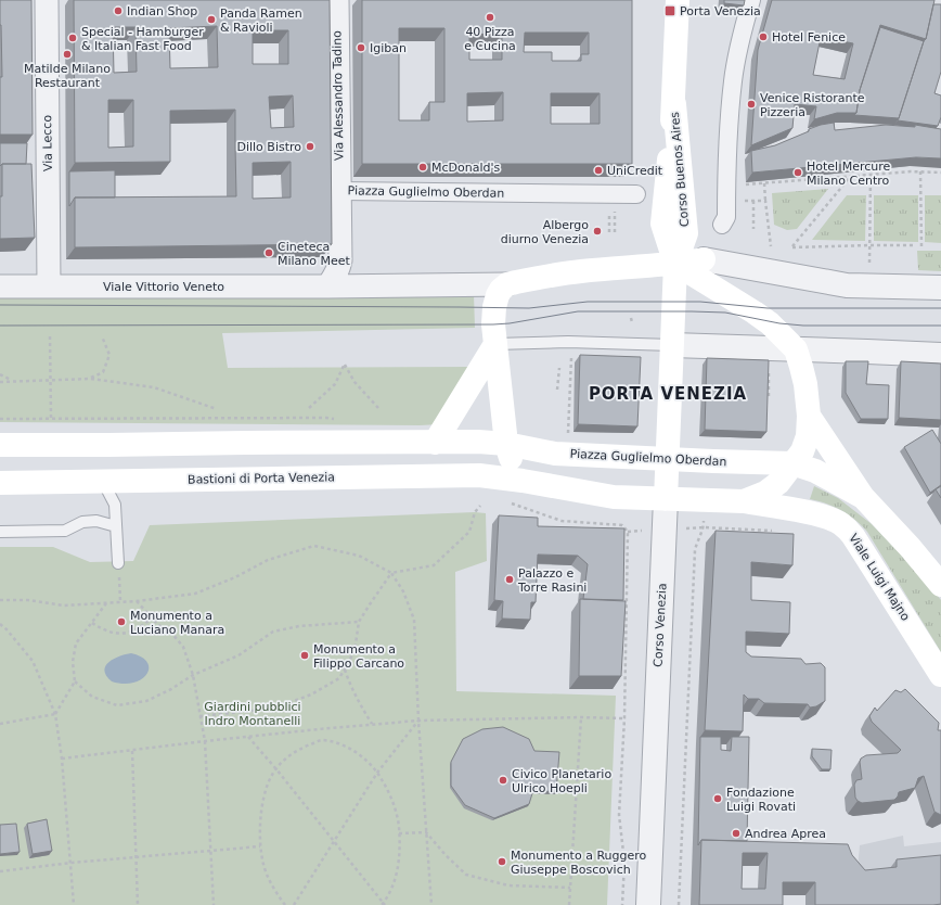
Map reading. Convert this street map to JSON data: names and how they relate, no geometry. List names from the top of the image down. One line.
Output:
{"streets":{"main road":["Corso Buenos Aires","Piazza Guglielmo Oberdan","Bastioni di Porta Venezia","Viale Luigi Majno","Corso Venezia"],"street":["Via Alessandro Tadino","Via Lecco","Viale Vittorio Veneto"]},"crossings":[["Via Alessandro Tadino","Piazza Guglielmo Oberdan"],["Via Lecco","Viale Vittorio Veneto"],["Piazza Guglielmo Oberdan","Viale Vittorio Veneto"],["Piazza Guglielmo Oberdan","Corso Venezia"]],"districts":["PORTA VENEZIA"],"parks":["Giardini pubblici Indro Montanelli"],"places":{"other":["Indian Shop","40 Pizza e Cucina","Panda Ramen & Ravioli","Hotel Fenice","Special - Hamburger & Italian Fast Food","Igiban","Matilde Milano Restaurant","Venice Ristorante Pizzeria","Dillo Bistro","McDonald's","UniCredit","Hotel Mercure Milano Centro","Albergo diurno Venezia","Cineteca Milano Meet","Palazzo e Torre Rasini","Monumento a Luciano Manara","Monumento a Filippo Carcano","Civico Planetario Ulrico Hoepli","Fondazione Luigi Rovati","Andrea Aprea","Monumento a Ruggero Giuseppe Boscovich"],"transit":["Porta Venezia"]}}
